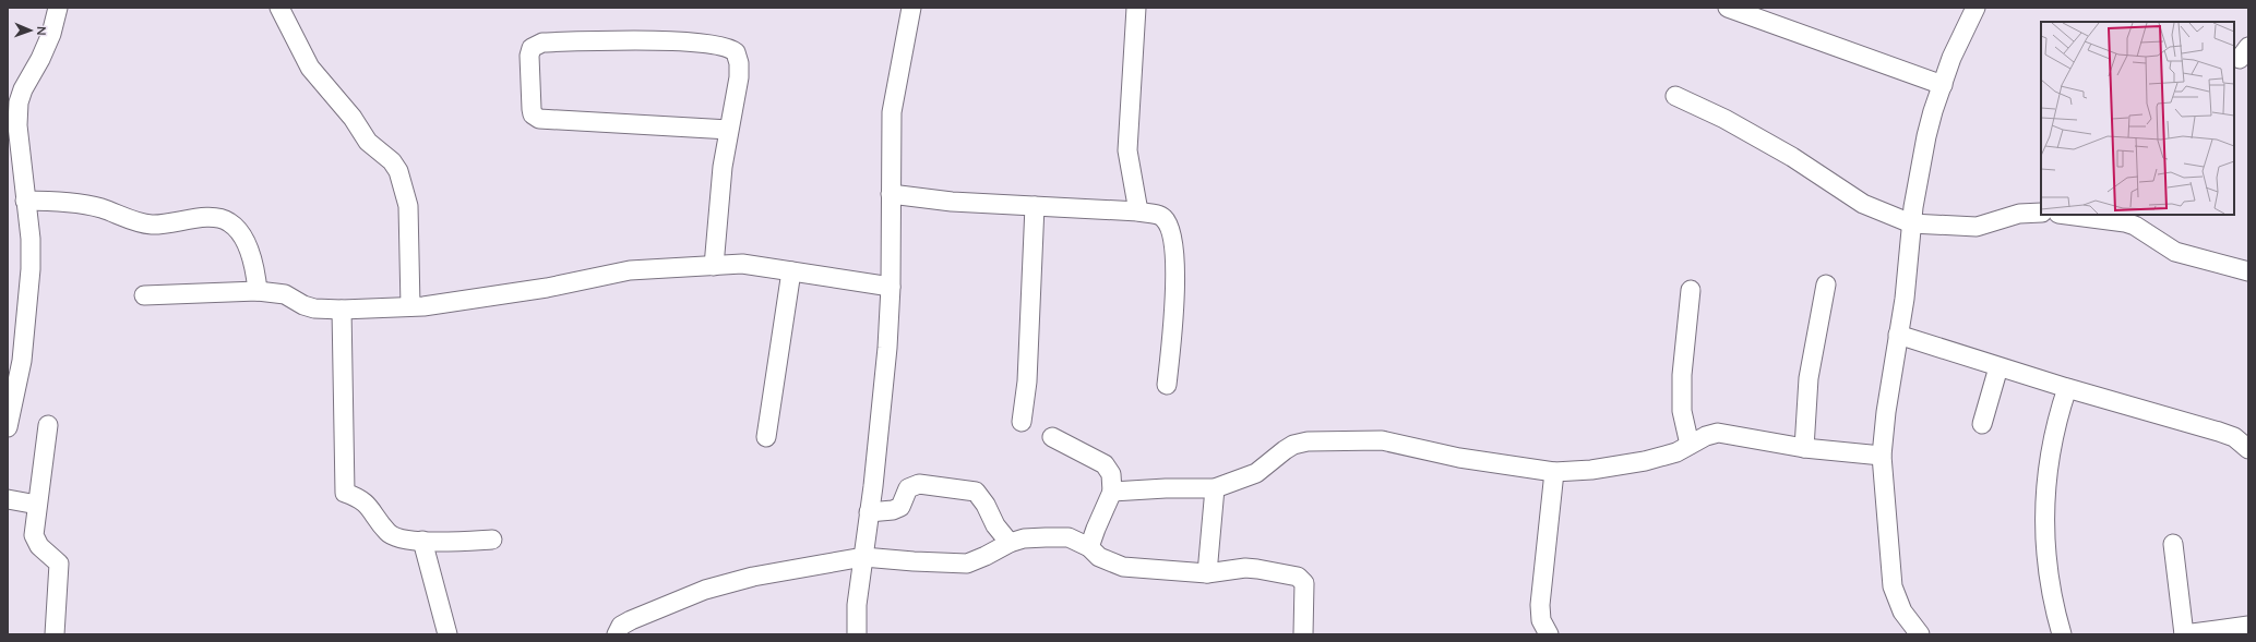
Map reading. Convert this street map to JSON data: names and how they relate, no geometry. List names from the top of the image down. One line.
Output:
{"north":"right"}
